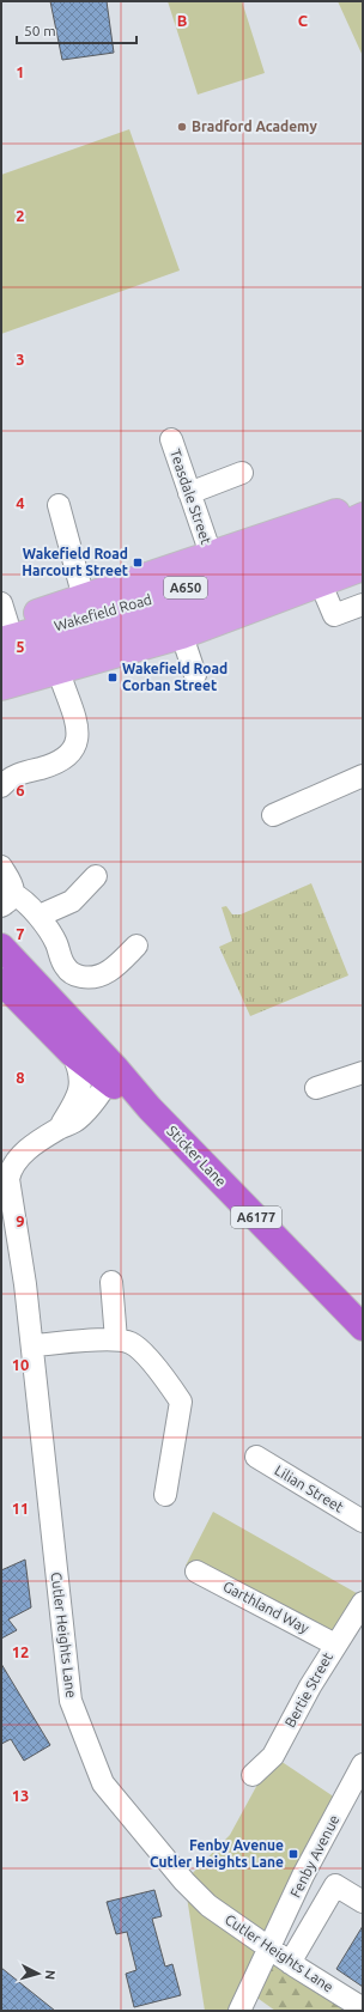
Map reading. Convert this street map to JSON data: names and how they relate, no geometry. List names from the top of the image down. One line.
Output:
{"streets":{"highway":["Sticker Lane","A6177"],"main road":["A650","Wakefield Road"],"street":["Teasdale Street","Lilian Street","Garthland Way","Cutler Heights Lane","Bertie Street","Fenby Avenue"]},"crossings":[["Teasdale Street","A650"],["A650","Wakefield Road"],["Sticker Lane","Cutler Heights Lane"],["Garthland Way","Bertie Street"],["Cutler Heights Lane","Fenby Avenue"]],"places":{"other":["Bradford Academy"],"transit":["Wakefield Road Harcourt Street","Wakefield Road Corban Street","Fenby Avenue Cutler Heights Lane"]},"scale_bar":"50 m","north":"right","grid":{"columns":["B","C"],"rows":["1","2","3","4","5","6","7","8","9","10","11","12","13"]}}
